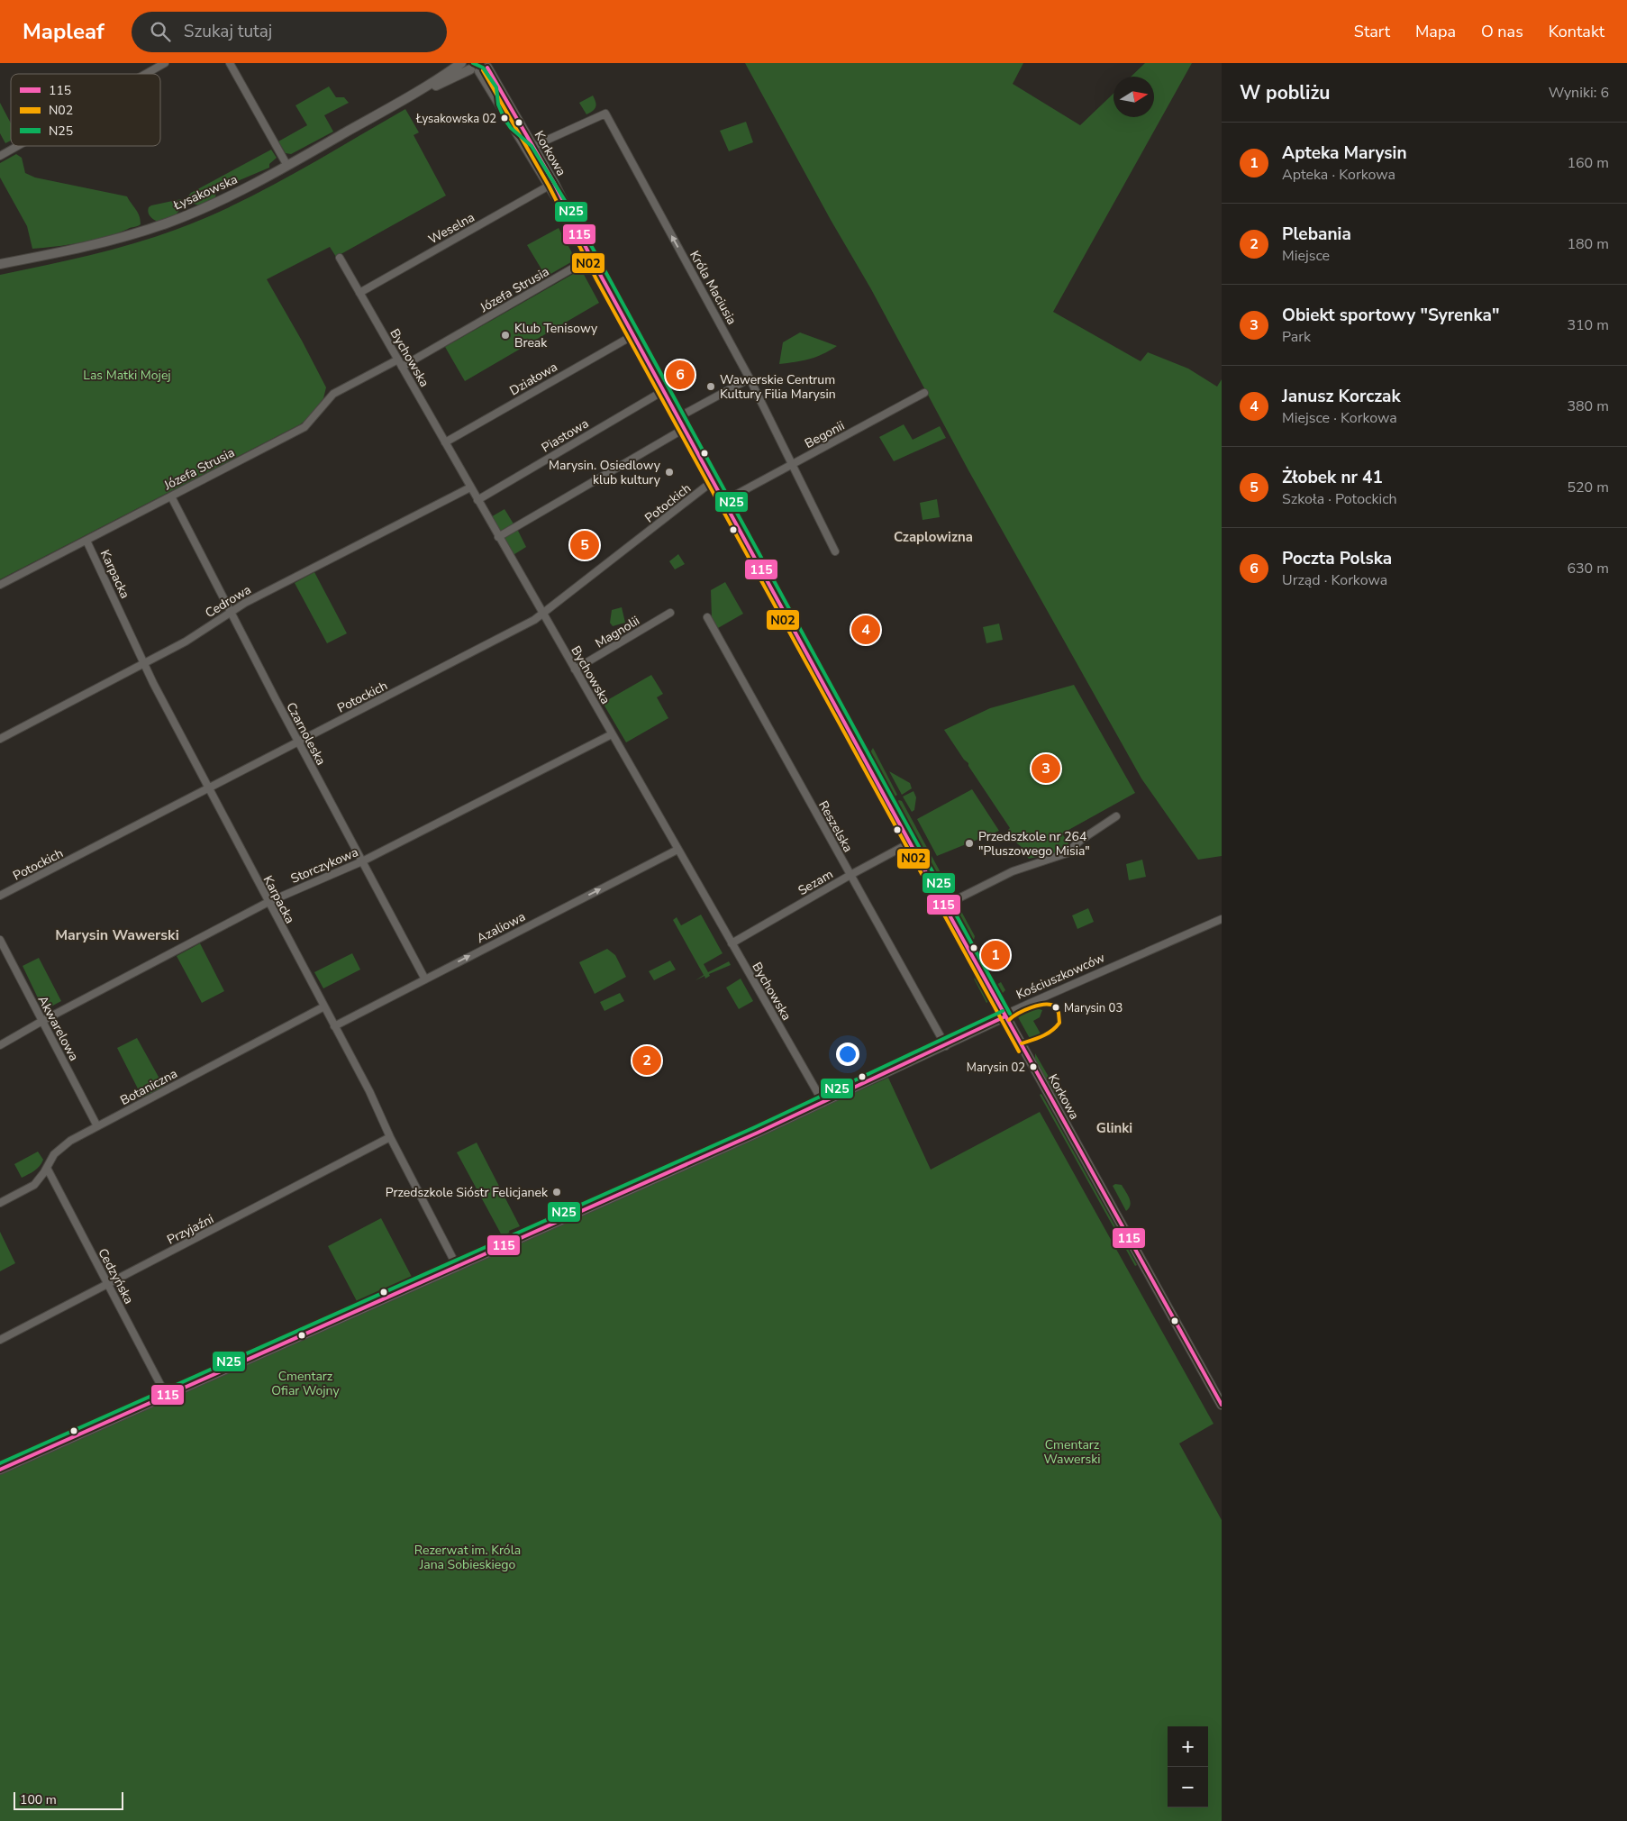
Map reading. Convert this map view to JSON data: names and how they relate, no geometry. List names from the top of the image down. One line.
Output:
{"streets":{"street":["Korkowa","Łysakowska","Weselna","Króla Maciusia","Józefa Strusia","Bychowska","Działowa","Begonii","Piastowa","Potockich","Karpacka","Cedrowa","Magnolii","Czarnoleska","Reszelska","Storczykowa","Sezam","Azaliowa","Kościuszkowców","Akwarelowa","Botaniczna","Przyjaźni","Cedzyńska"]},"crossings":[["Korkowa","Łysakowska"],["Korkowa","Weselna"],["Korkowa","Króla Maciusia"],["Korkowa","Józefa Strusia"],["Korkowa","Działowa"],["Korkowa","Piastowa"],["Korkowa","Potockich"],["Korkowa","Sezam"],["Korkowa","Kościuszkowców"],["Weselna","Bychowska"],["Króla Maciusia","Begonii"],["Józefa Strusia","Bychowska"],["Józefa Strusia","Karpacka"],["Józefa Strusia","Czarnoleska"],["Bychowska","Działowa"],["Bychowska","Piastowa"],["Bychowska","Potockich"],["Bychowska","Cedrowa"],["Bychowska","Magnolii"],["Bychowska","Storczykowa"],["Bychowska","Sezam"],["Bychowska","Azaliowa"],["Bychowska","Kościuszkowców"],["Potockich","Karpacka"],["Potockich","Czarnoleska"],["Karpacka","Cedrowa"],["Karpacka","Storczykowa"],["Karpacka","Azaliowa"],["Karpacka","Kościuszkowców"],["Karpacka","Botaniczna"],["Karpacka","Przyjaźni"],["Cedrowa","Czarnoleska"],["Czarnoleska","Storczykowa"],["Czarnoleska","Azaliowa"],["Reszelska","Sezam"],["Reszelska","Kościuszkowców"],["Storczykowa","Akwarelowa"],["Kościuszkowców","Cedzyńska"],["Akwarelowa","Botaniczna"],["Botaniczna","Cedzyńska"],["Przyjaźni","Cedzyńska"]],"one_way":["Króla Maciusia","Azaliowa"],"districts":["Czaplowizna","Marysin Wawerski","Glinki"],"parks":["Las Matki Mojej","Cmentarz Ofiar Wojny","Cmentarz Wawerski","Rezerwat im. Króla Jana Sobieskiego"],"places":["Łysakowska 02","Klub Tenisowy Break","Wawerskie Centrum Kultury Filia Marysin","Marysin. Osiedlowy klub kultury","Przedszkole nr 264 \"Pluszowego Misia\"","Marysin 03","Marysin 02","Przedszkole Sióstr Felicjanek"],"lines":["transit line N25","transit line 115","transit line N02"],"legend":["115","N02","N25"],"scale_bar":"100 m","north":"right","page":{"header":"Mapleaf","search":"Szukaj tutaj","nav":["Start","Mapa","O nas","Kontakt"],"heading":["W pobliżu","Wyniki: 6"],"list":[{"mark":"1","name":"Apteka Marysin","note":"Apteka · Korkowa","value":"160 m"},{"mark":"2","name":"Plebania","note":"Miejsce","value":"180 m"},{"mark":"3","name":"Obiekt sportowy \"Syrenka\"","note":"Park","value":"310 m"},{"mark":"4","name":"Janusz Korczak","note":"Miejsce · Korkowa","value":"380 m"},{"mark":"5","name":"Żłobek nr 41","note":"Szkoła · Potockich","value":"520 m"},{"mark":"6","name":"Poczta Polska","note":"Urząd · Korkowa","value":"630 m"}],"pins":["6","5","4","3","1","2"],"map_buttons":["+","−"],"scale":"100 m"}}
